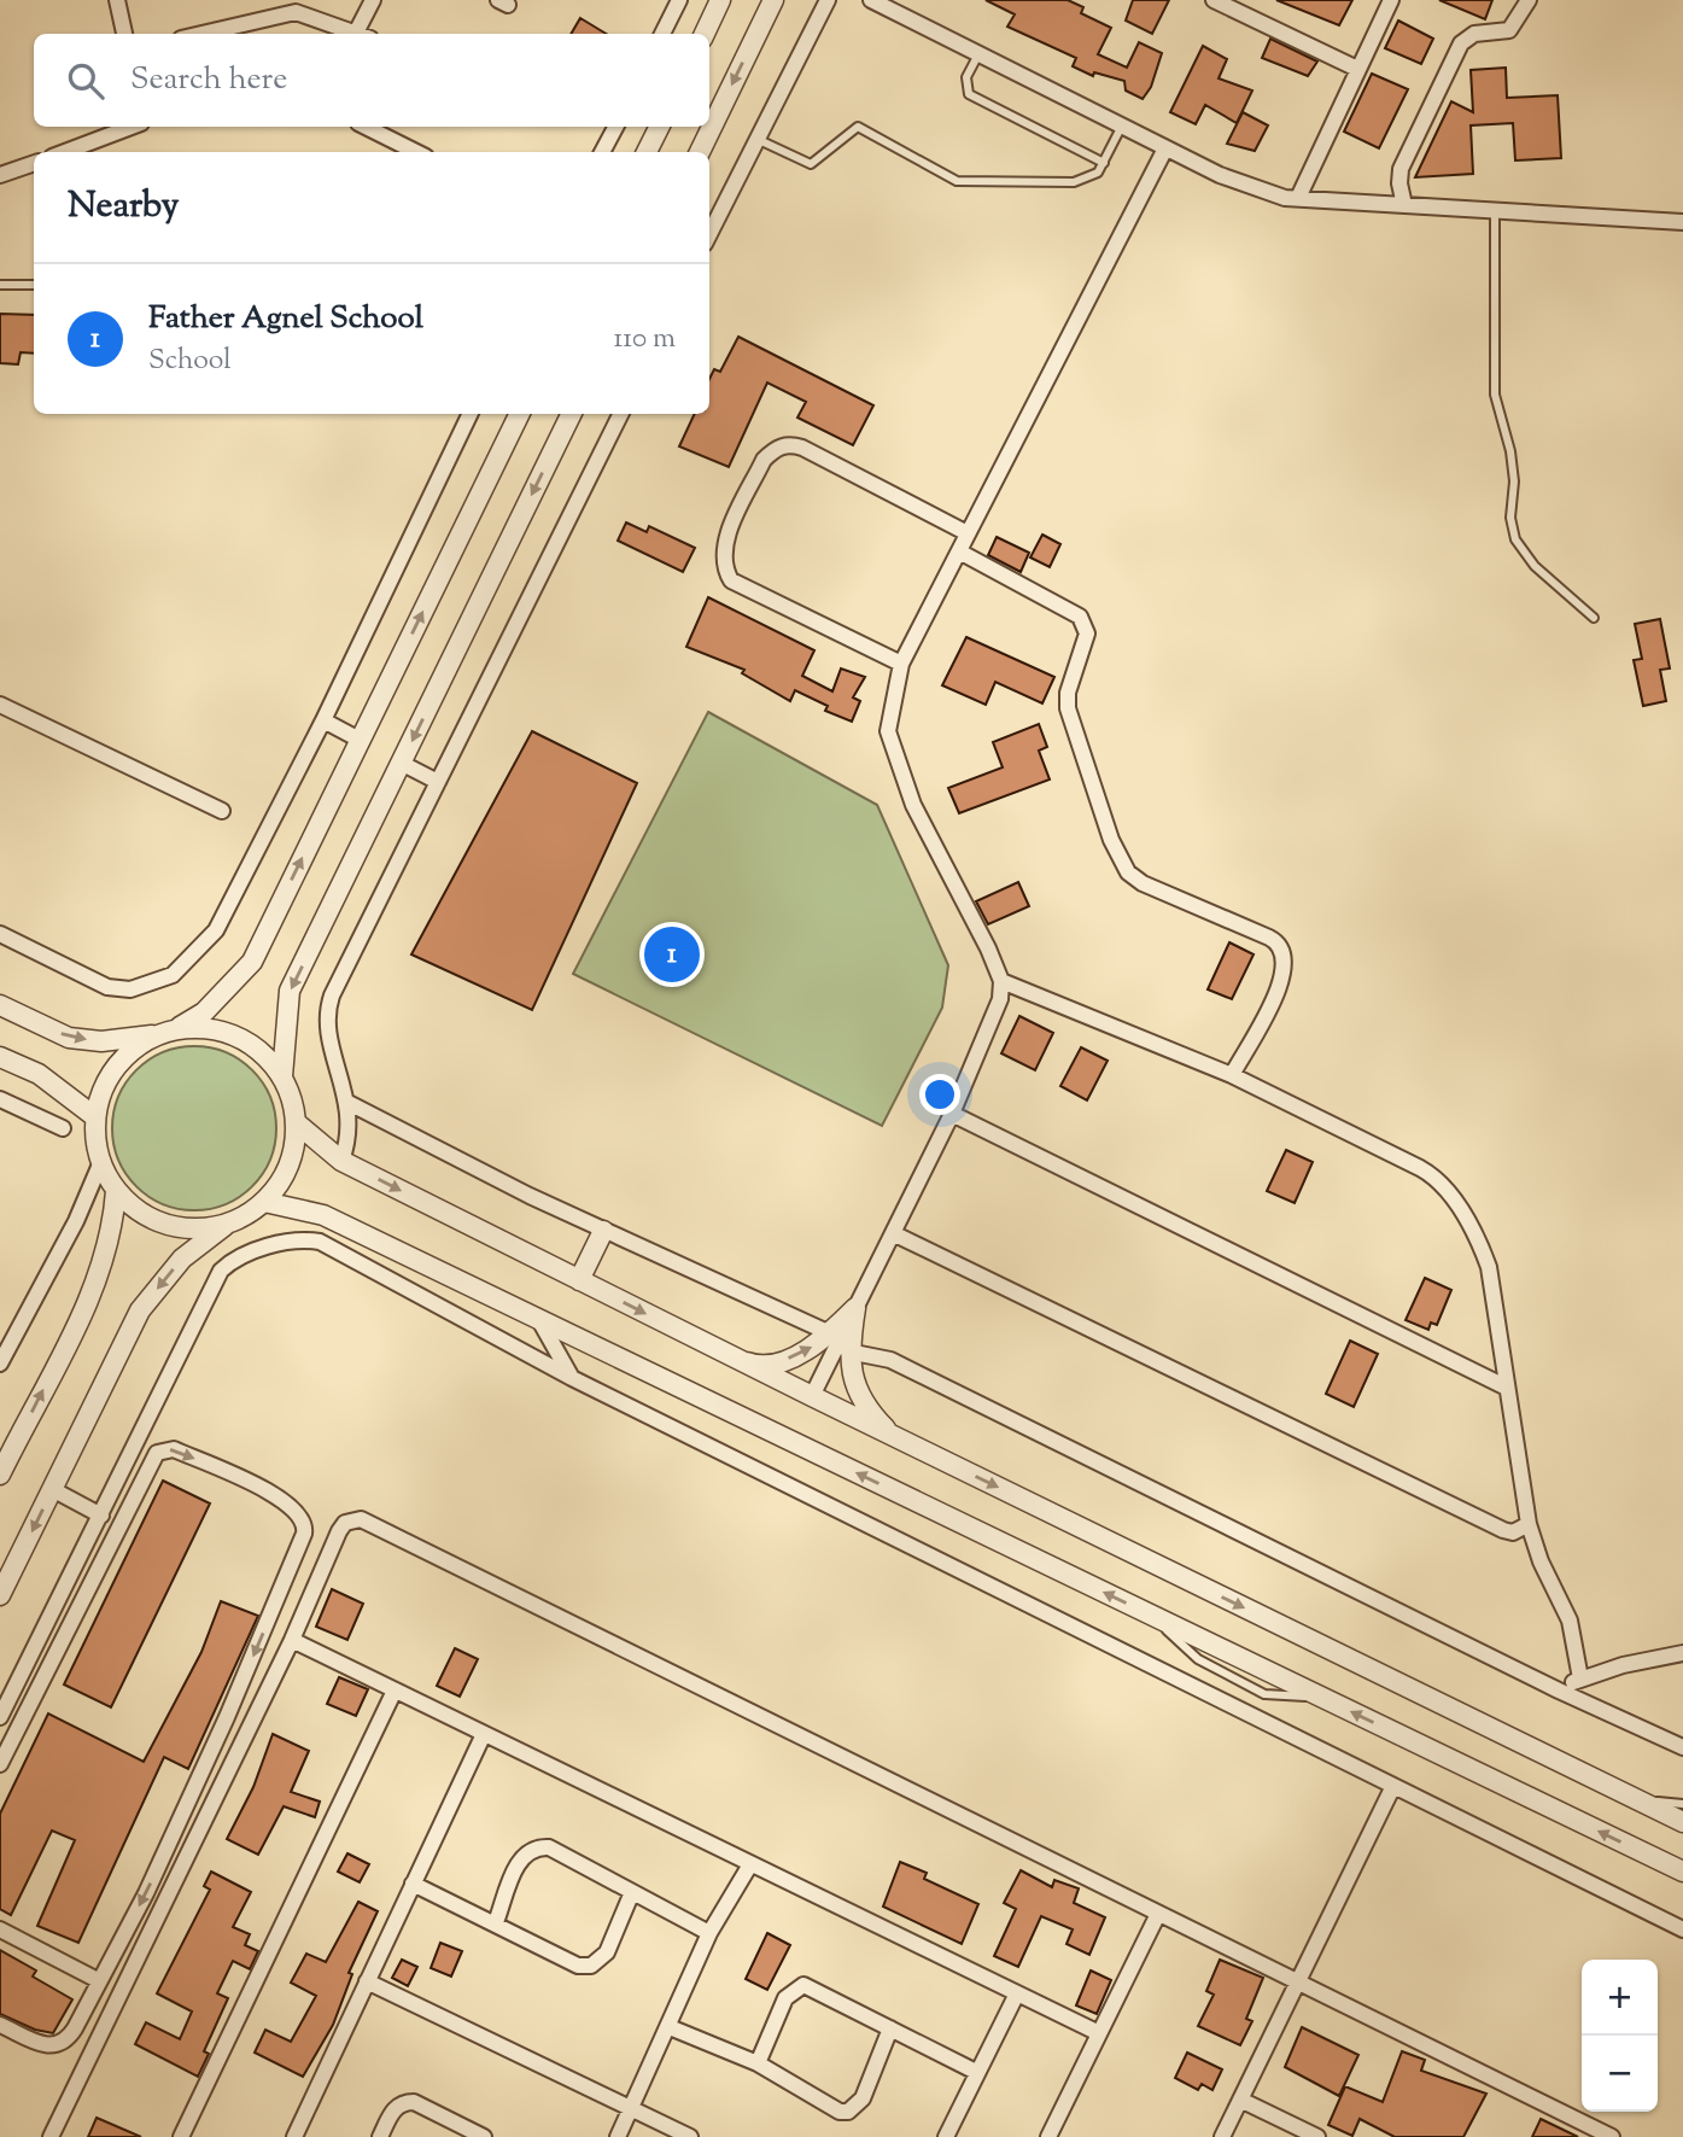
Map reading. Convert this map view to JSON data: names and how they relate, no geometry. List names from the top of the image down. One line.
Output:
{"page":{"search":"Search here","heading":"Nearby","list":[{"mark":"1","name":"Father Agnel School","note":"School","value":"110 m"}],"pins":"1","map_buttons":["+","−"]}}
